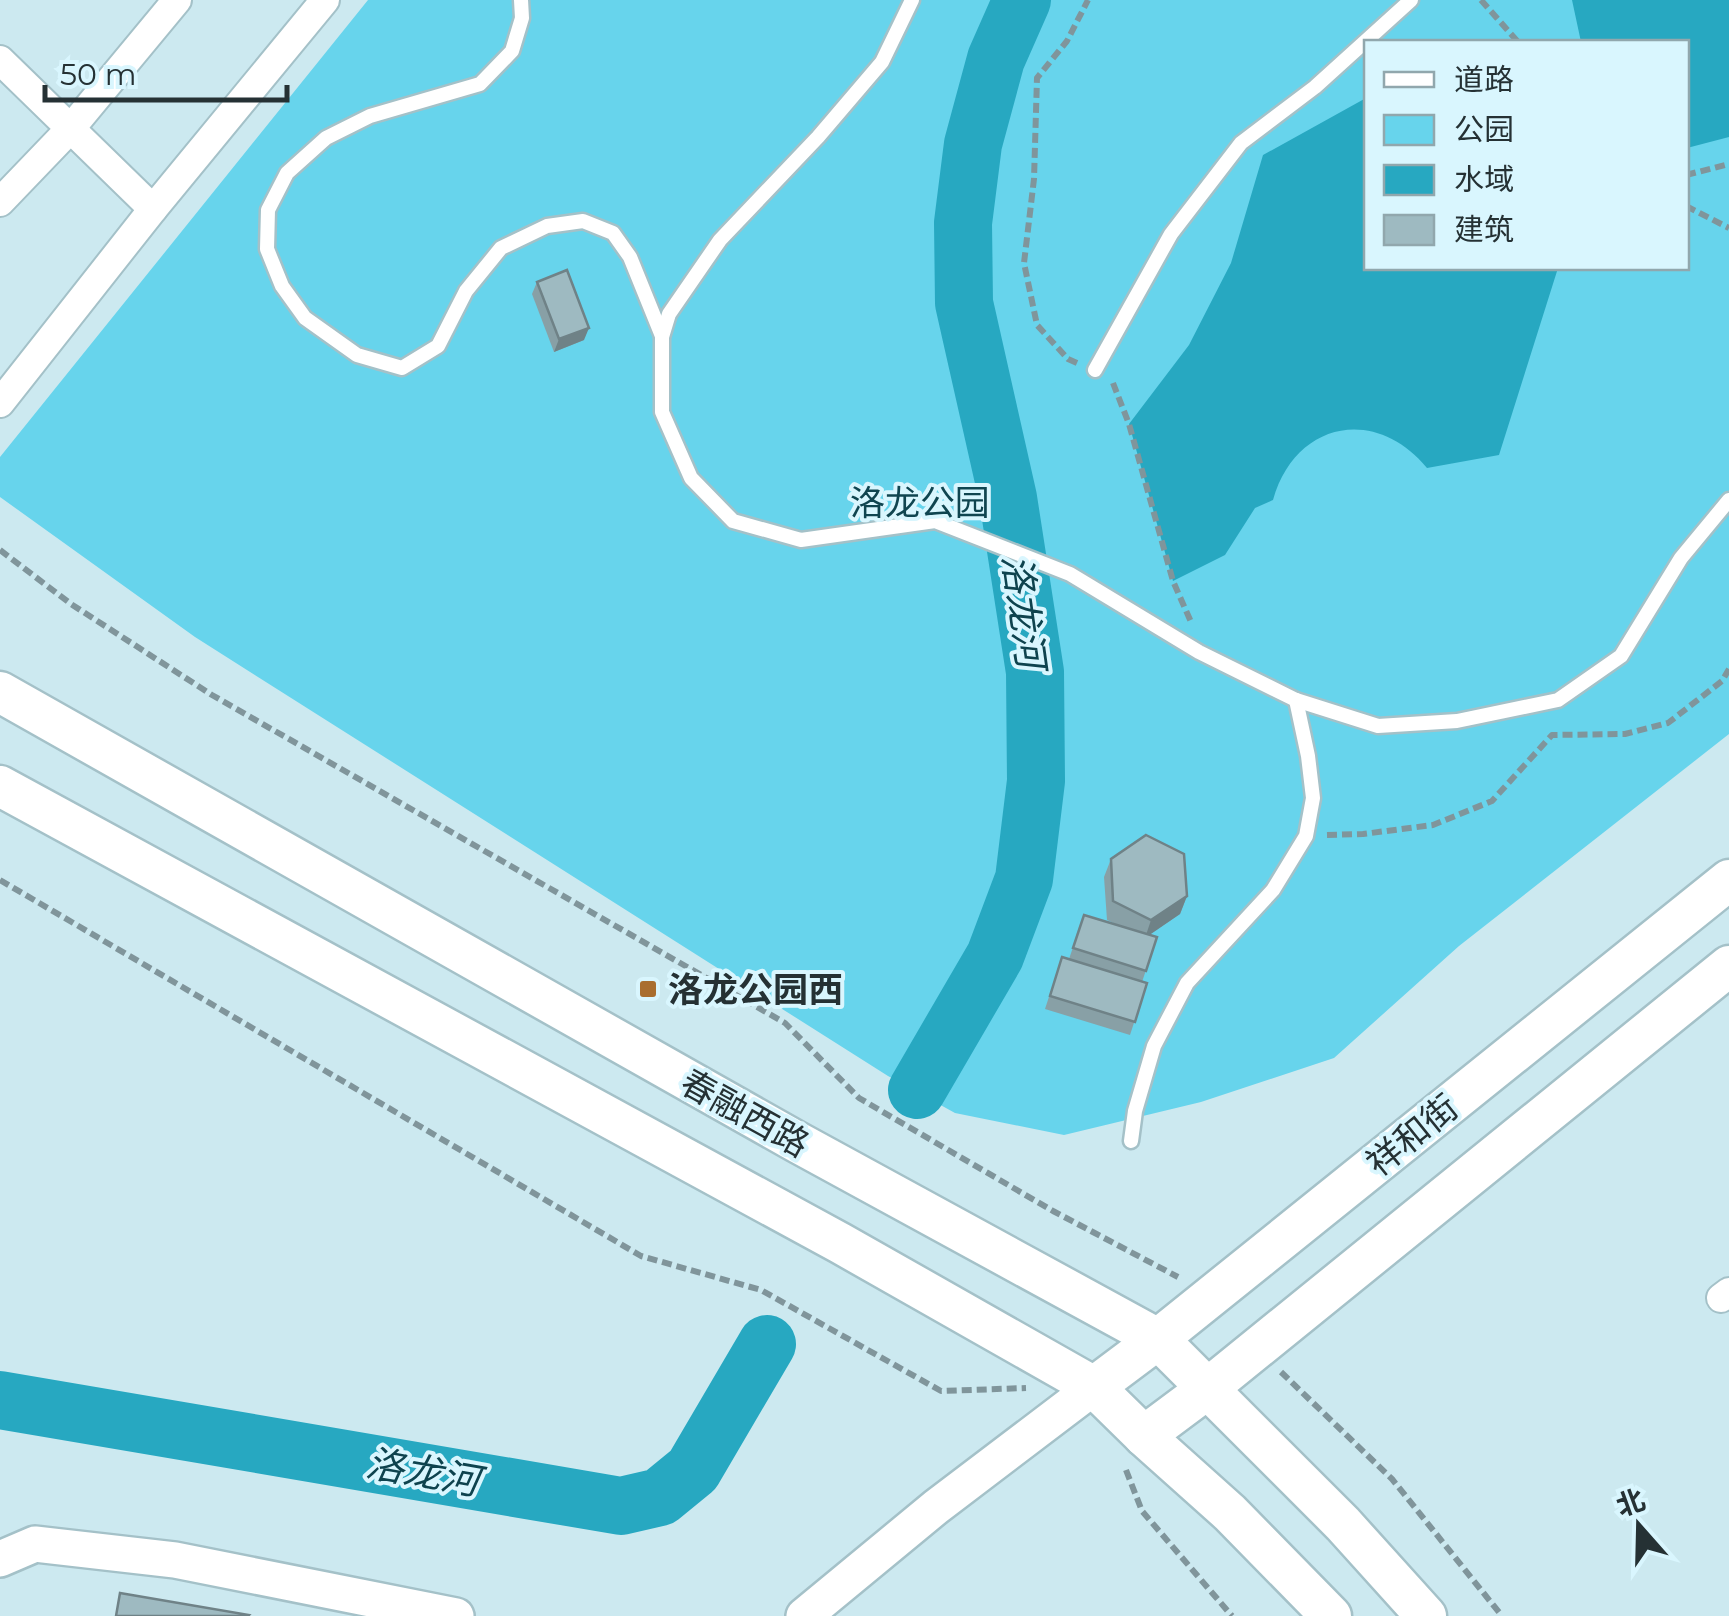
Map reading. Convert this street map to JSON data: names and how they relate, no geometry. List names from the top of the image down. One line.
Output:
{"streets":{"main road":["春融西路","祥和街"]},"crossings":[["春融西路","祥和街"]],"water":["洛龙河"],"parks":["洛龙公园"],"places":{"transit":["洛龙公园西"]},"legend":["道路","公园","水域","建筑"],"scale_bar":"50 m","north":"top"}
